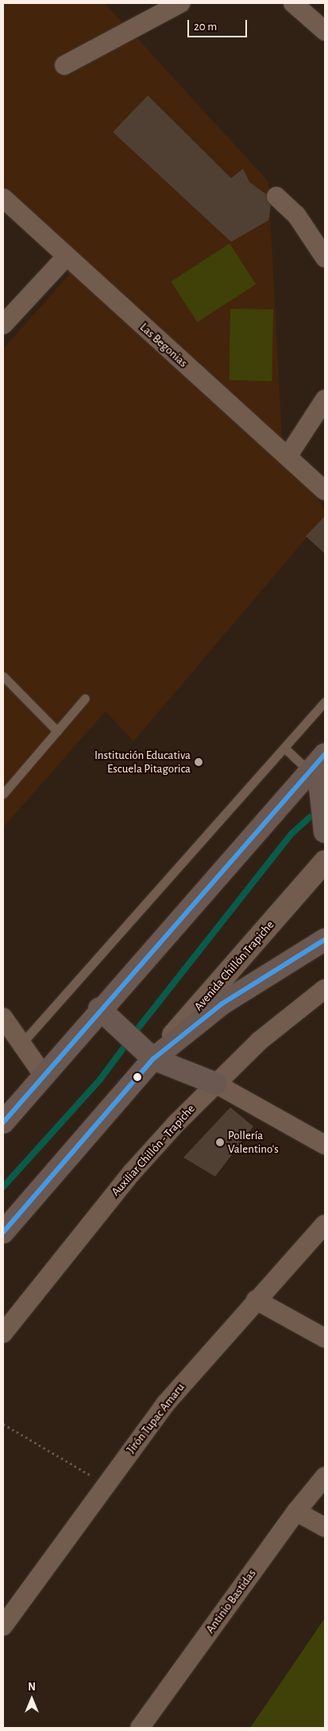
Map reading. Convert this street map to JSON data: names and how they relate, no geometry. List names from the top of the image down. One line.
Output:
{"streets":{"main road":["Avenida Chillón Trapiche"],"street":["Las Begonias","Auxiliar Chillón - Trapiche","Jirón Tupac Amaru","Antinio Bastidas"]},"places":["Institución Educativa Escuela Pitagorica","Pollería Valentino's"],"scale_bar":"20 m","north":"top"}
